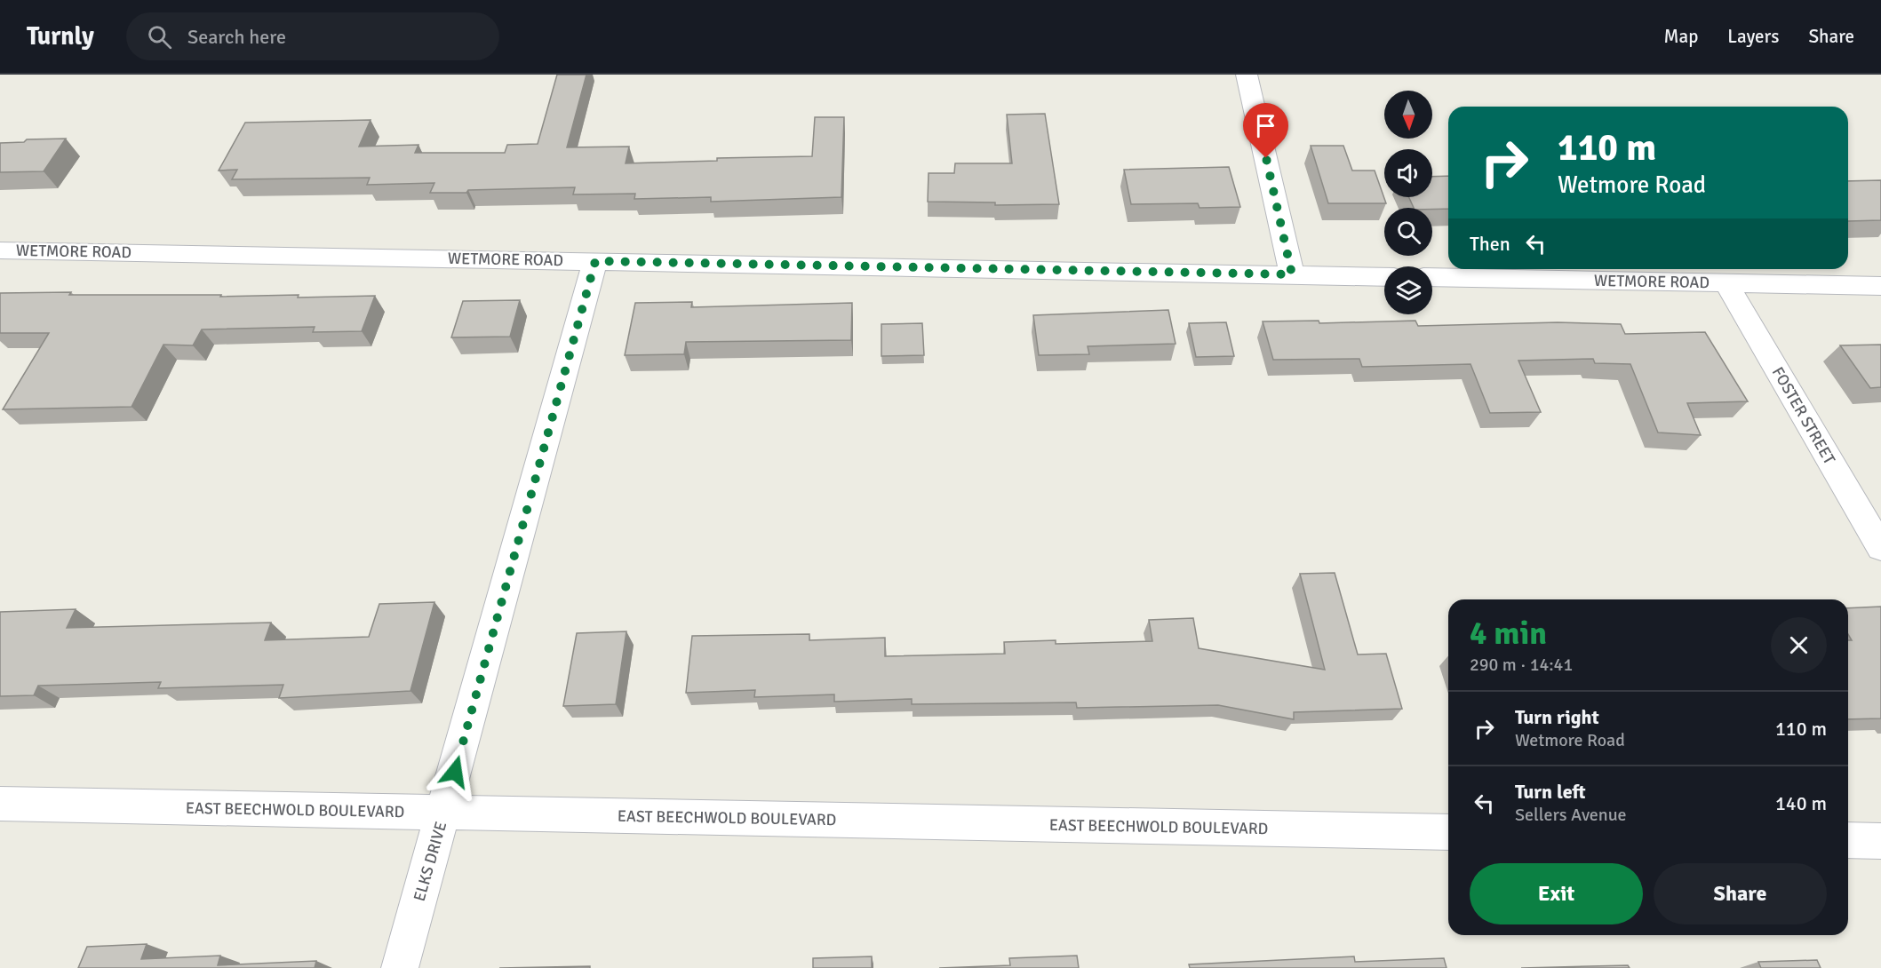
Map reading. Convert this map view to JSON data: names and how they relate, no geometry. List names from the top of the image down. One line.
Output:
{"streets":{"street":["WETMORE ROAD","FOSTER STREET","EAST BEECHWOLD BOULEVARD","ELKS DRIVE"]},"crossings":[["WETMORE ROAD","FOSTER STREET"],["WETMORE ROAD","ELKS DRIVE"],["EAST BEECHWOLD BOULEVARD","ELKS DRIVE"]],"north":"bottom","page":{"header":"Turnly","search":"Search here","nav":["Map","Layers","Share"],"turn":["110 m","Wetmore Road"],"then":"Then","heading":["4 min","290 m · 14:41"],"list":[{"name":"Turn right","note":"Wetmore Road","value":"110 m"},{"name":"Turn left","note":"Sellers Avenue","value":"140 m"}],"buttons":["Exit","Share"]}}
